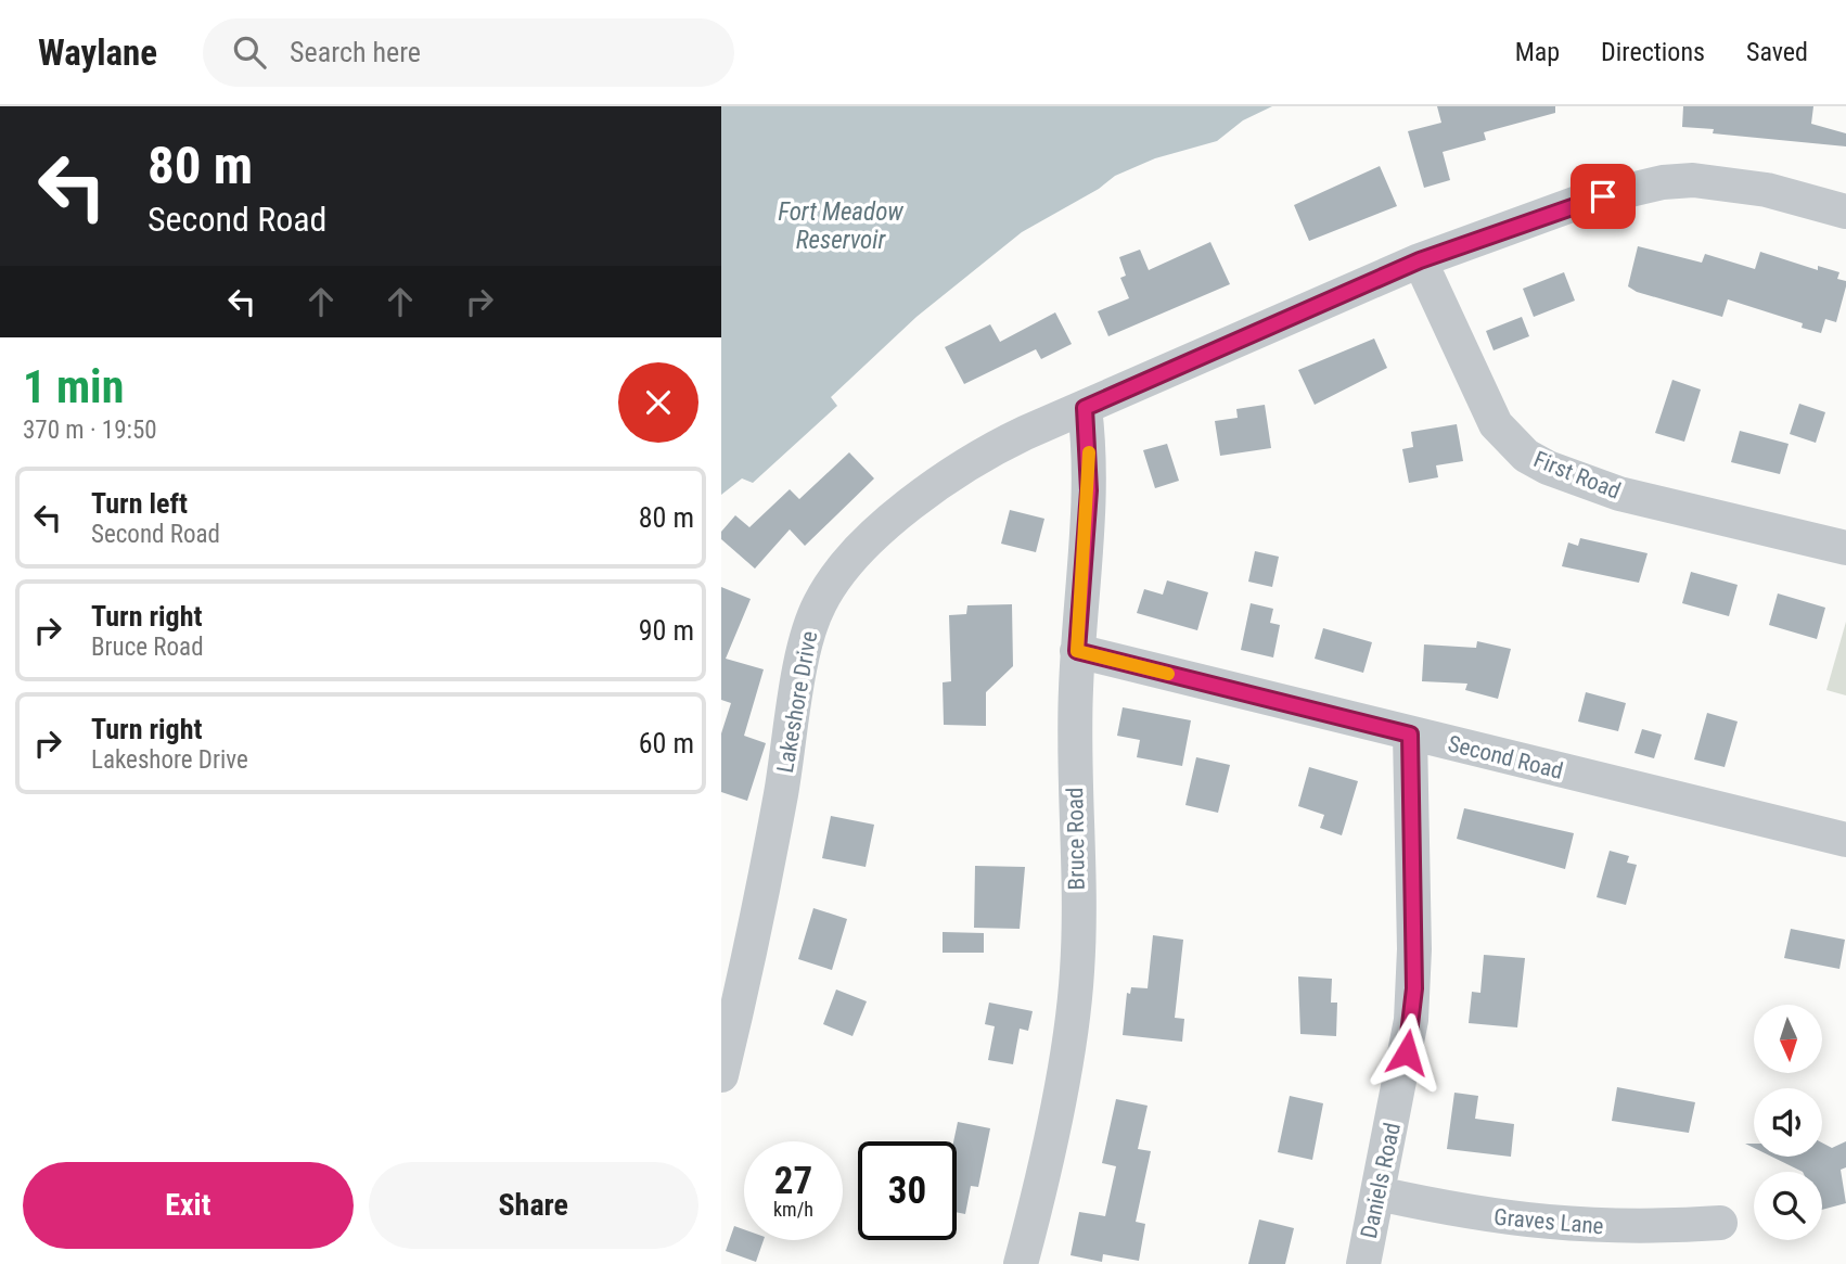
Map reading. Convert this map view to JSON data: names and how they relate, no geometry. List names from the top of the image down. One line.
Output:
{"streets":{"street":["First Road","Lakeshore Drive","Second Road","Bruce Road","Daniels Road","Graves Lane"]},"crossings":[["First Road","Lakeshore Drive"],["Lakeshore Drive","Bruce Road"],["Second Road","Bruce Road"],["Second Road","Daniels Road"],["Daniels Road","Graves Lane"]],"water":["Fort Meadow Reservoir"],"north":"bottom","page":{"header":"Waylane","search":"Search here","nav":["Map","Directions","Saved"],"turn":["80 m","Second Road"],"heading":["1 min","370 m · 19:50"],"list":[{"name":"Turn left","note":"Second Road","value":"80 m"},{"name":"Turn right","note":"Bruce Road","value":"90 m"},{"name":"Turn right","note":"Lakeshore Drive","value":"60 m"}],"speed":"27 km/h","limit":"30","buttons":["Exit","Share"]}}
